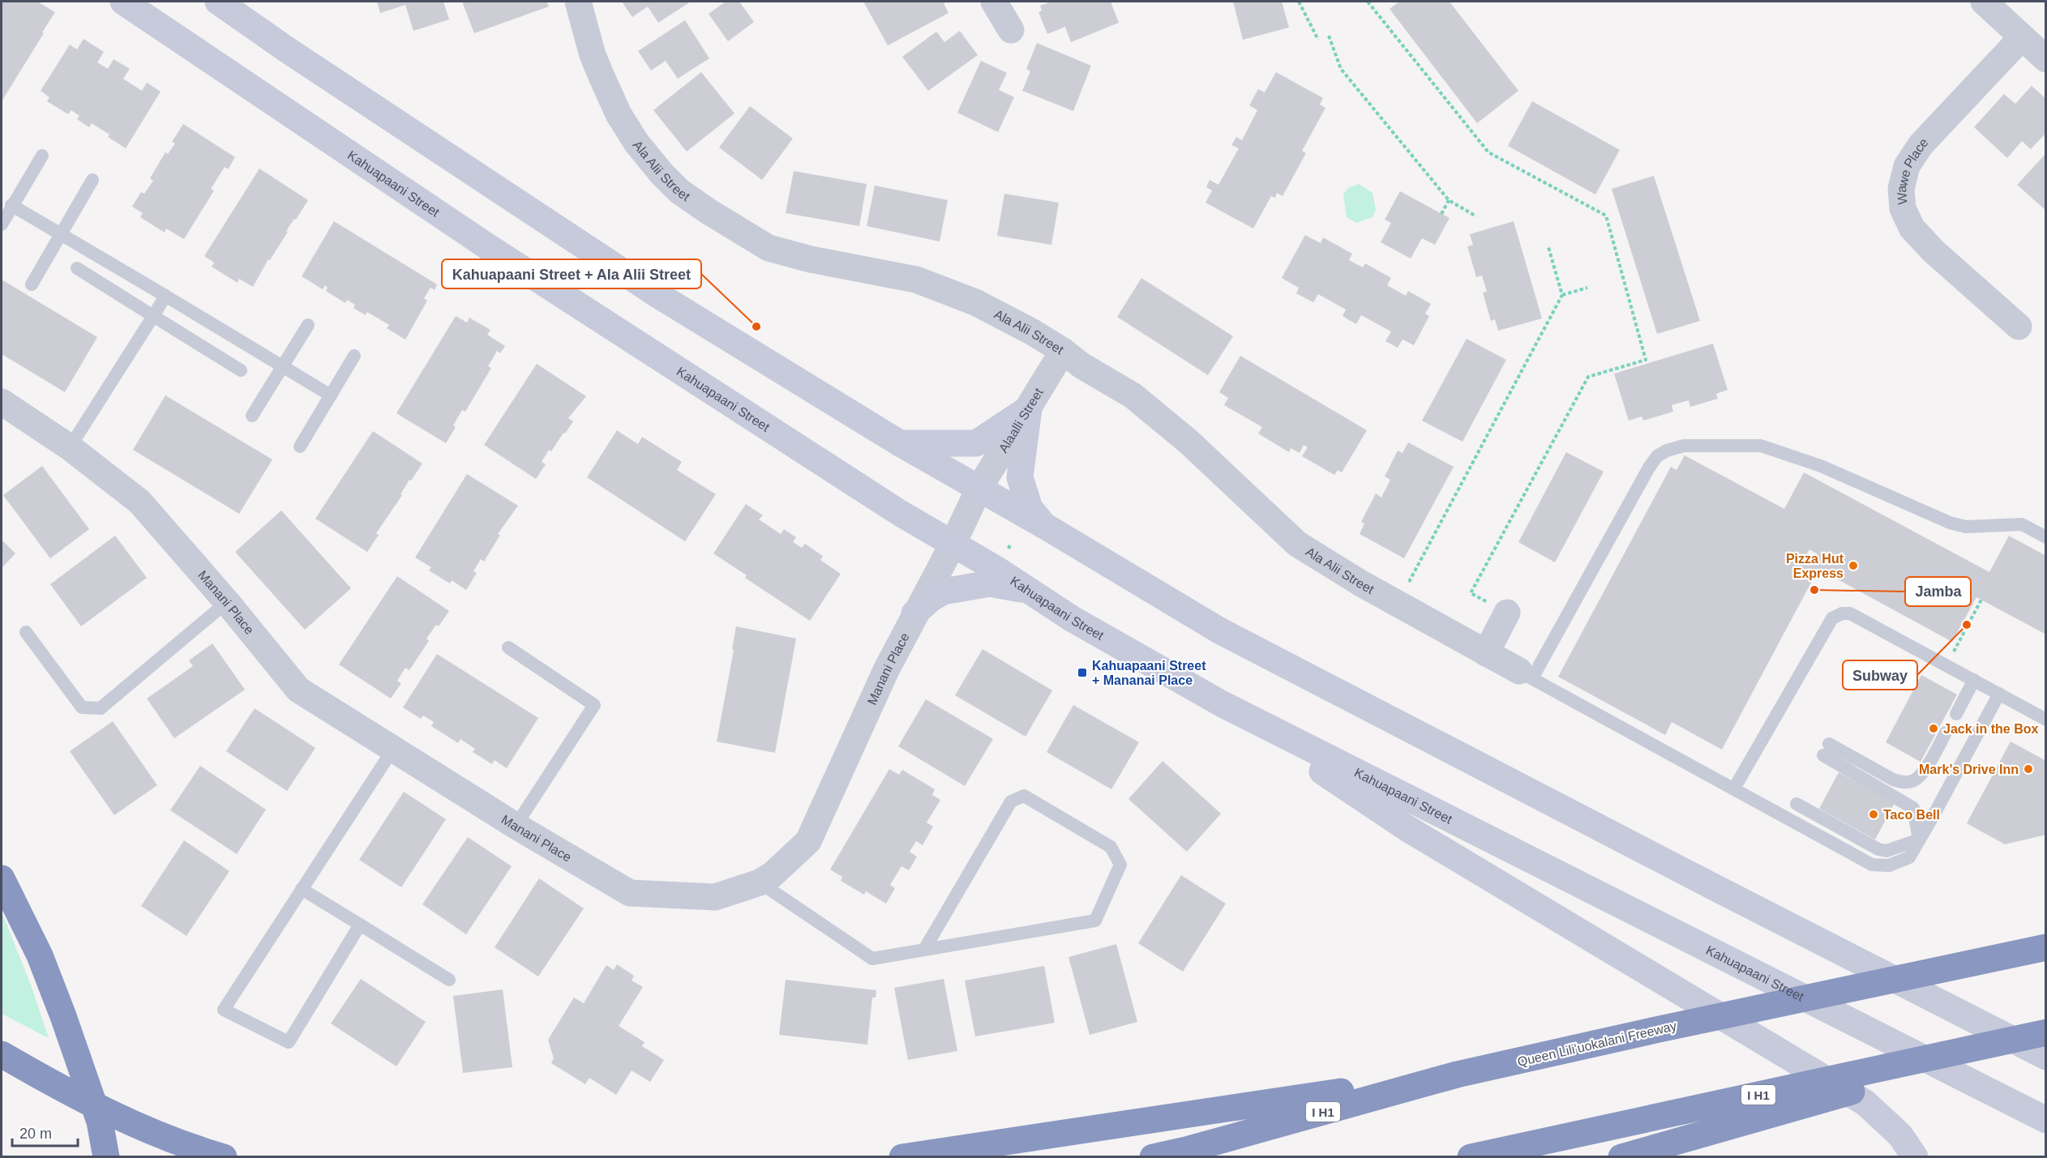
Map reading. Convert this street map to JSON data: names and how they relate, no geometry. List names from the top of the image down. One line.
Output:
{"streets":{"highway":["Queen Liliʻuokalani Freeway","I H1"],"main road":["Kahuapaani Street"],"street":["Ala Alii Street","Wawe Place","Alaalli Street","Manani Place"]},"crossings":[["Ala Alii Street","Alaalli Street"],["Kahuapaani Street","Manani Place"],["Alaalli Street","Manani Place"]],"places":{"other":["Kahuapaani Street + Ala Alii Street","Pizza Hut Express","Jamba","Subway","Jack in the Box","Mark’s Drive Inn","Taco Bell"],"transit":["Kahuapaani Street + Mananai Place"]},"scale_bar":"20 m"}
